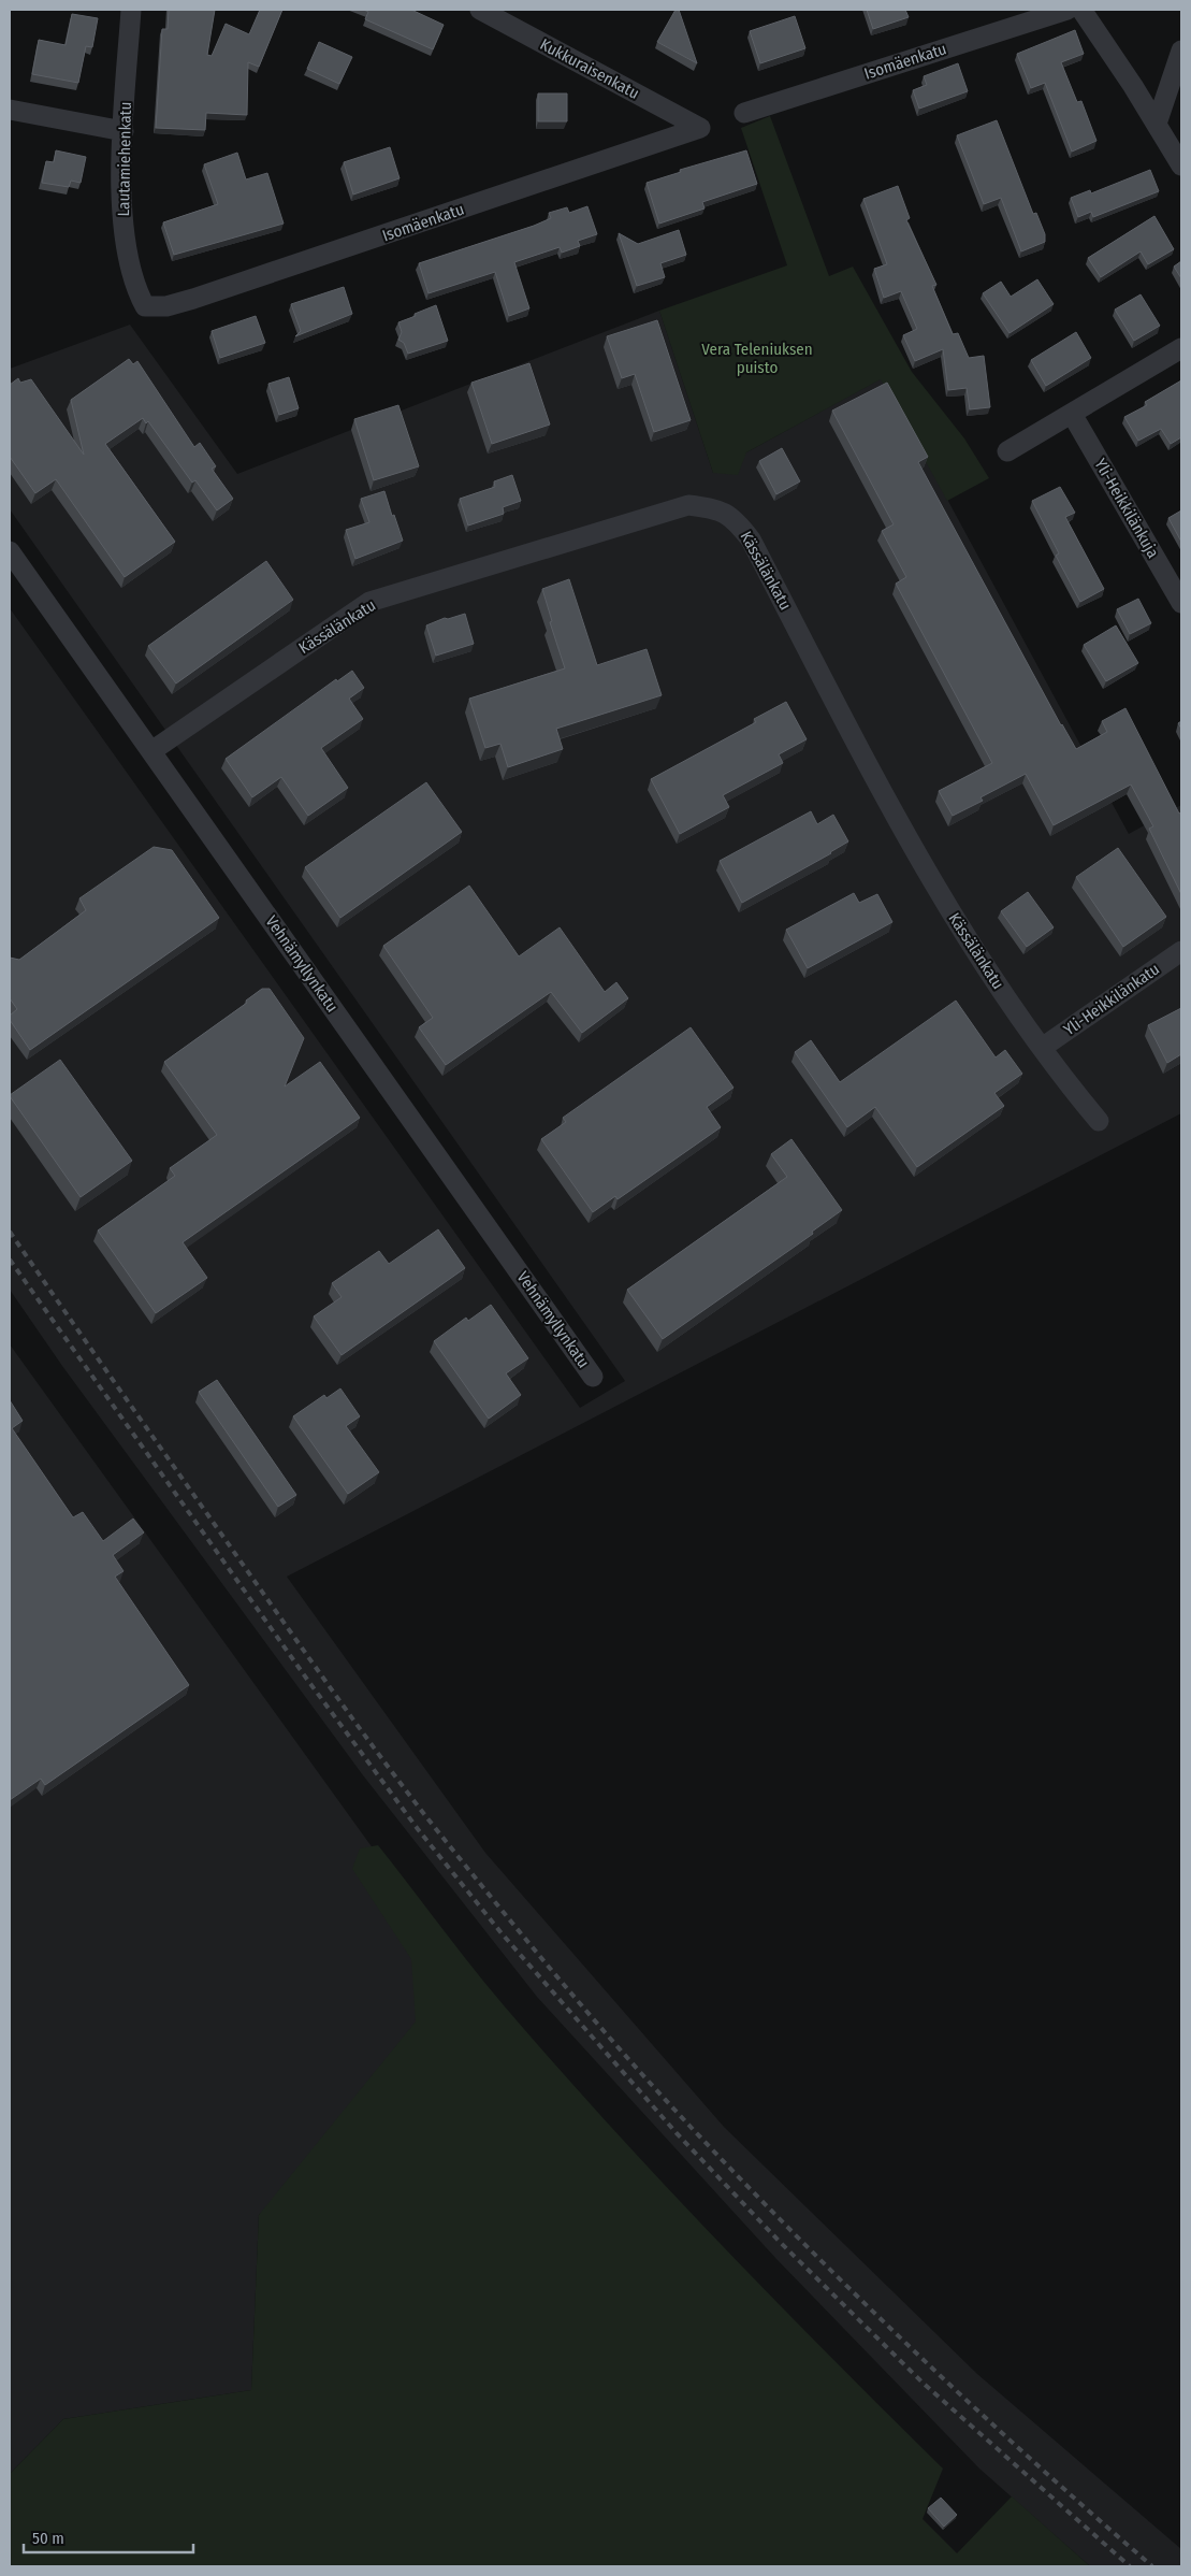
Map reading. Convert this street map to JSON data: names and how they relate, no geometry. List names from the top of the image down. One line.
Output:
{"streets":{"street":["Isomäenkatu","Kukkuraisenkatu","Lautamiehenkatu","Yli-Heikkilänkuja","Kässälänkatu","Vehnämyllynkatu","Yli-Heikkilänkatu"]},"crossings":[["Isomäenkatu","Kukkuraisenkatu"],["Isomäenkatu","Lautamiehenkatu"],["Kässälänkatu","Vehnämyllynkatu"],["Kässälänkatu","Yli-Heikkilänkatu"]],"parks":["Vera Teleniuksen puisto"],"scale_bar":"50 m"}
